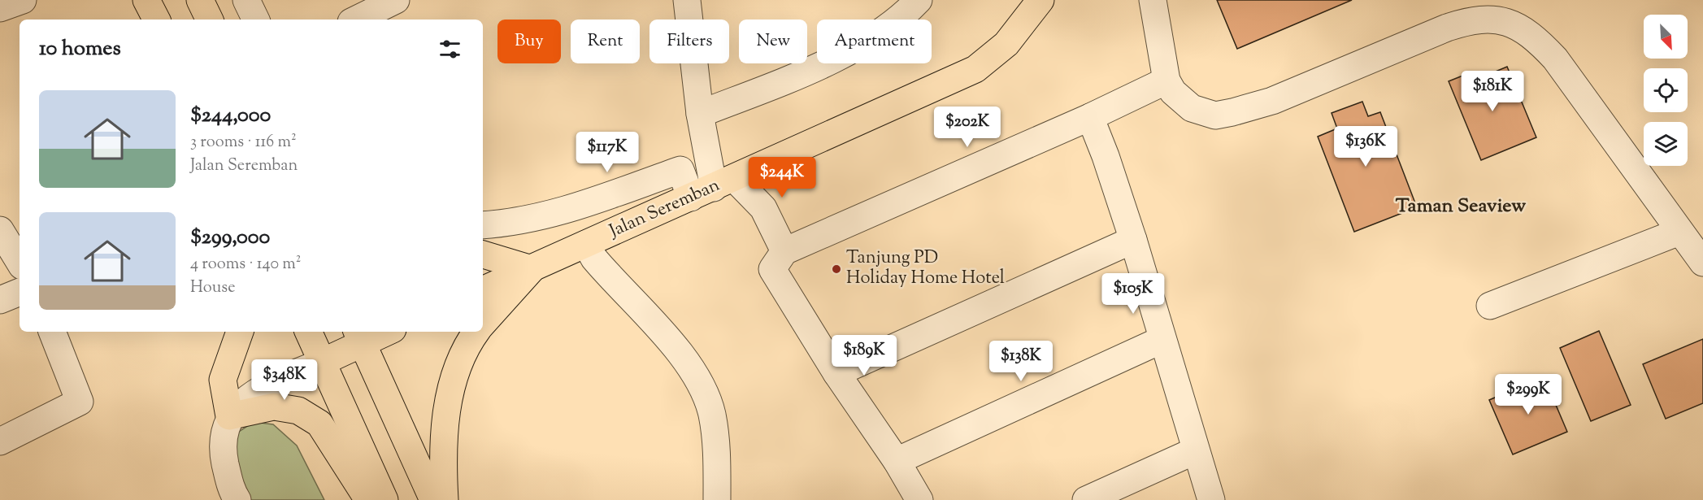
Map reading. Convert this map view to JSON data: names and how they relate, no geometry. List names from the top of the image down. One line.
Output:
{"streets":{"main road":["Jalan Seremban"]},"districts":["Taman Seaview"],"places":["Tanjung PD Holiday Home Hotel"],"north":"bottom right","page":{"chip":["Buy","Rent","Filters","New","Apartment"],"heading":"10 homes","price":["$181K","$202K","$136K","$117K","$244K","$105K","$189K","$138K","$348K","$299K"],"list":[{"name":"$244,000","note":"3 rooms · 116 m² · Jalan Seremban"},{"name":"$299,000","note":"4 rooms · 140 m² · House"}]}}
